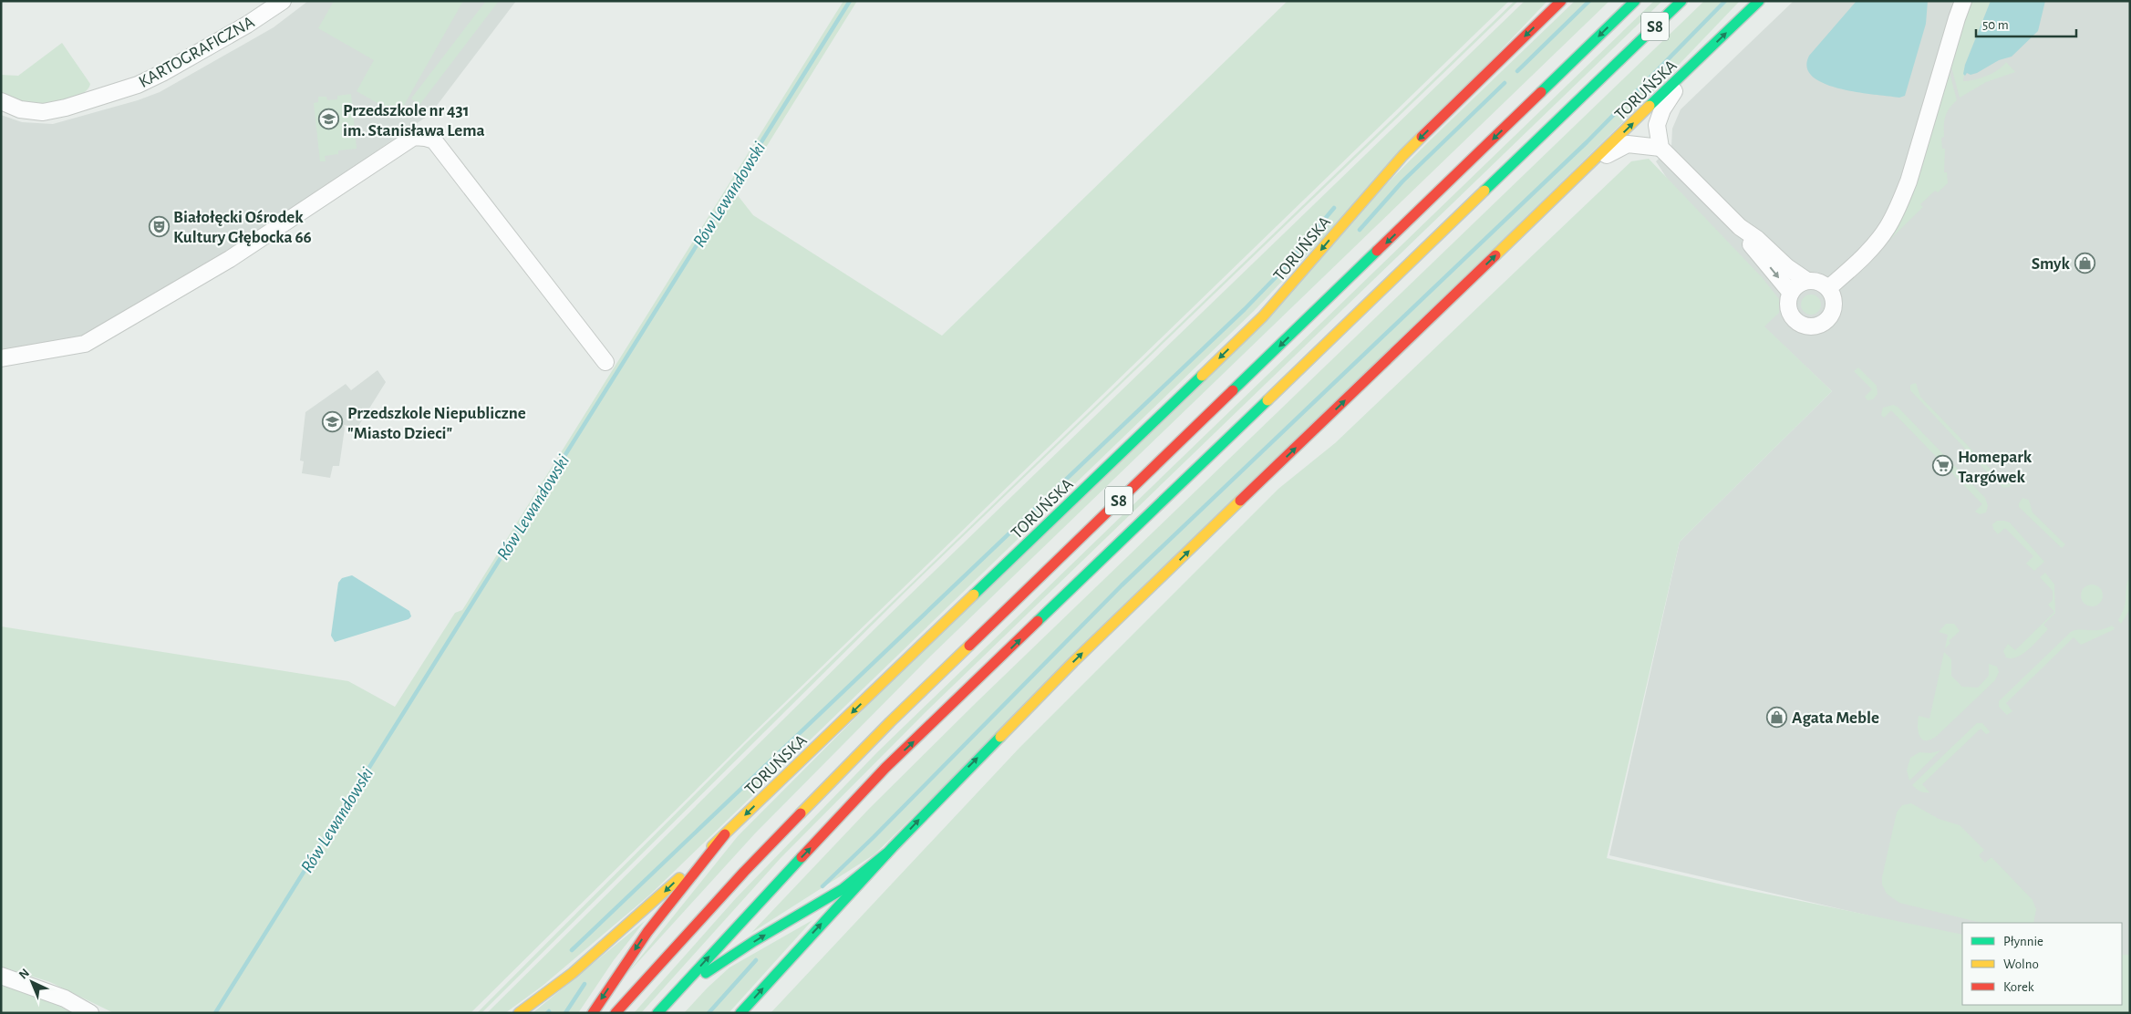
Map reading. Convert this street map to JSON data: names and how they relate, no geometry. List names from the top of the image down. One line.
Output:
{"streets":{"main road":["S8","TORUŃSKA"],"street":["KARTOGRAFICZNA"]},"water":["Rów Lewandowski"],"places":{"school or university":["Przedszkole nr 431 im. Stanisława Lema","Przedszkole Niepubliczne \"Miasto Dzieci\""],"theatre":["Białołęcki Ośrodek Kultury Głębocka 66"],"shop":["Smyk","Agata Meble"],"supermarket":["Homepark Targówek"]},"legend":["Płynnie","Wolno","Korek"],"scale_bar":"50 m","north":"top left"}
